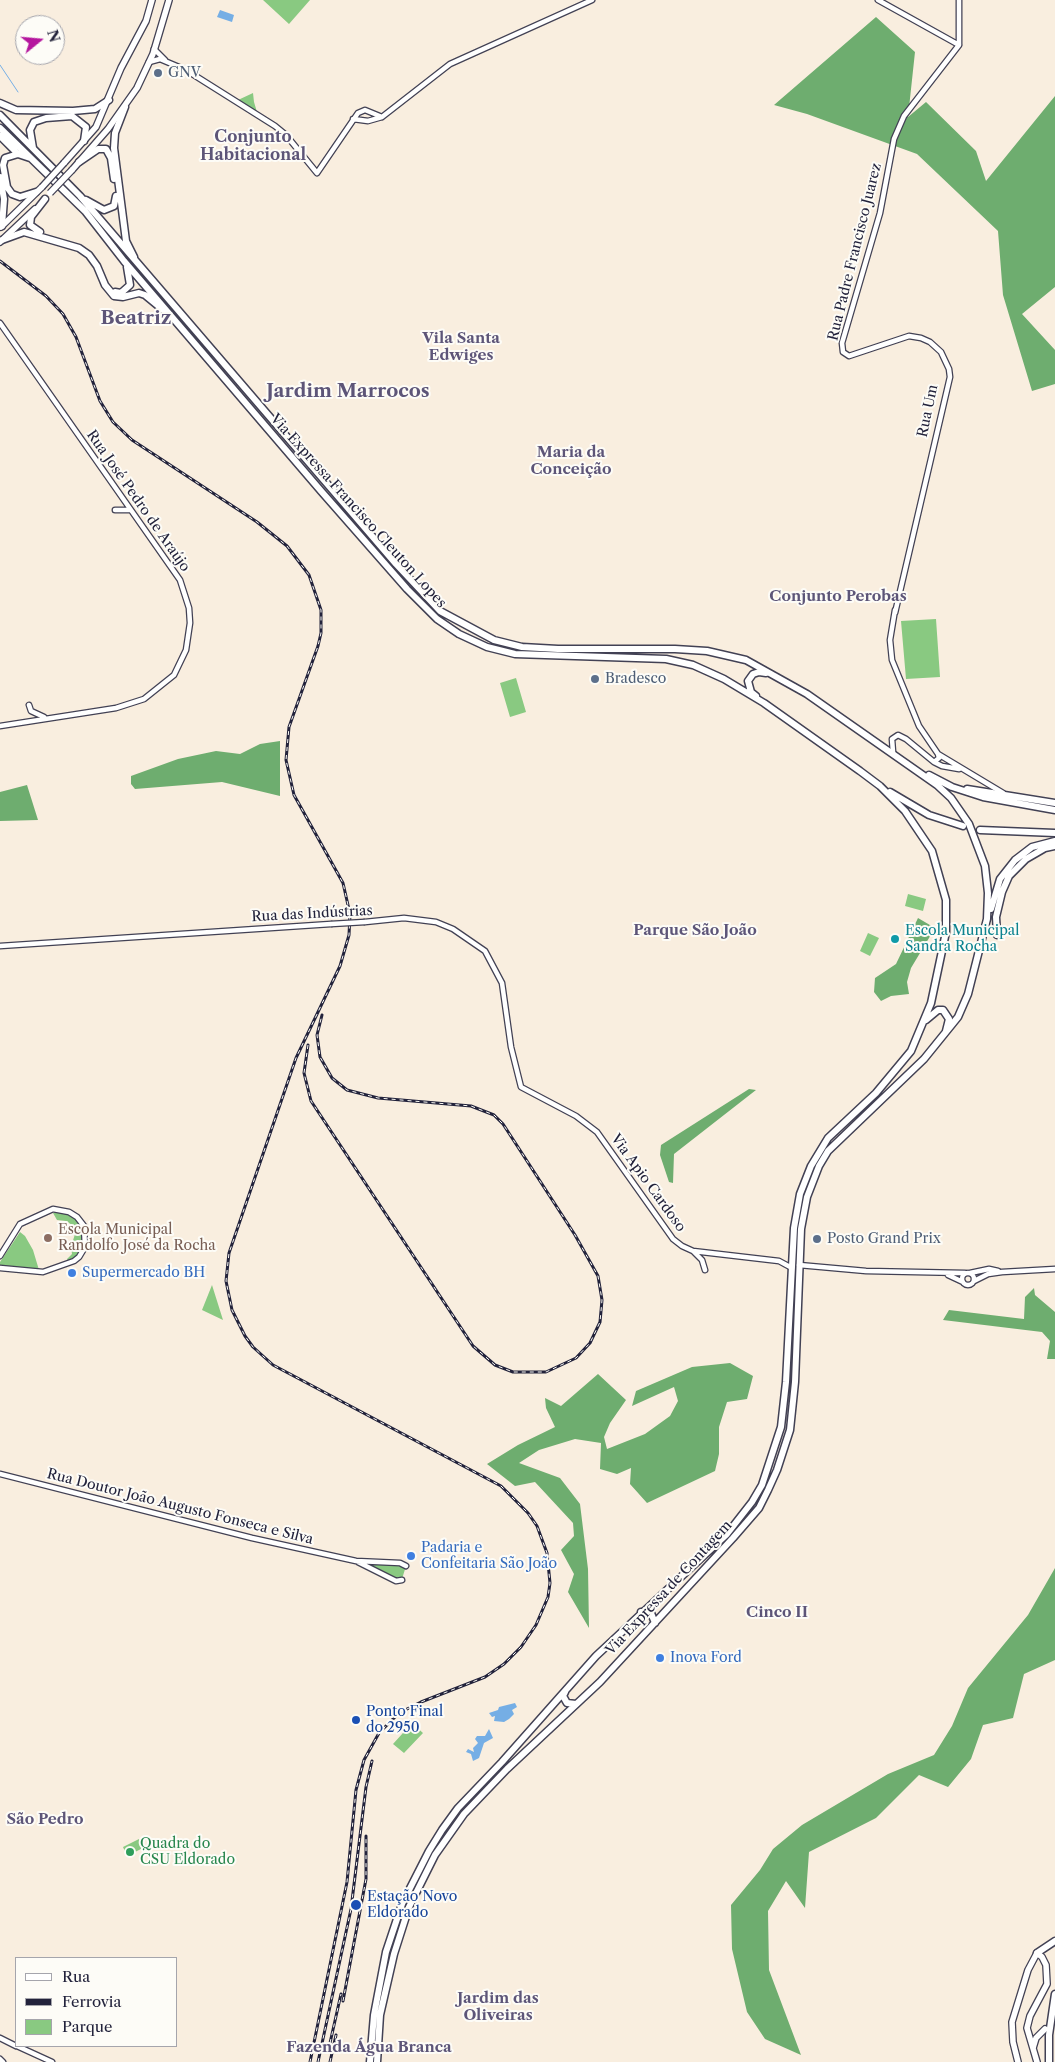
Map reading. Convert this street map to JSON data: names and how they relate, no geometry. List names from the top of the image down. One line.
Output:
{"streets":{"highway":["Via Expressa Francisco Cleuton Lopes","Via Expressa de Contagem"],"street":["Rua Padre Francisco Juarez","Rua Um","Rua José Pedro de Araújo","Rua das Indústrias","Via Apio Cardoso","Rua Doutor João Augusto Fonseca e Silva"]},"crossings":[["Rua Padre Francisco Juarez","Rua Um"],["Via Expressa Francisco Cleuton Lopes","Via Expressa de Contagem"],["Rua das Indústrias","Via Apio Cardoso"],["Via Apio Cardoso","Via Expressa de Contagem"]],"districts":["Conjunto Habitacional","Beatriz","Vila Santa Edwiges","Jardim Marrocos","Maria da Conceição","Conjunto Perobas","Parque São João","Cinco II","São Pedro","Jardim das Oliveiras","Fazenda Água Branca"],"places":["GNV","Bradesco","Escola Municipal Sandra Rocha","Escola Municipal Randolfo José da Rocha","Posto Grand Prix","Supermercado BH","Padaria e Confeitaria São João","Inova Ford","Ponto Final do 2950","Quadra do CSU Eldorado","Estação Novo Eldorado"],"legend":["Rua","Ferrovia","Parque"],"north":"right"}
